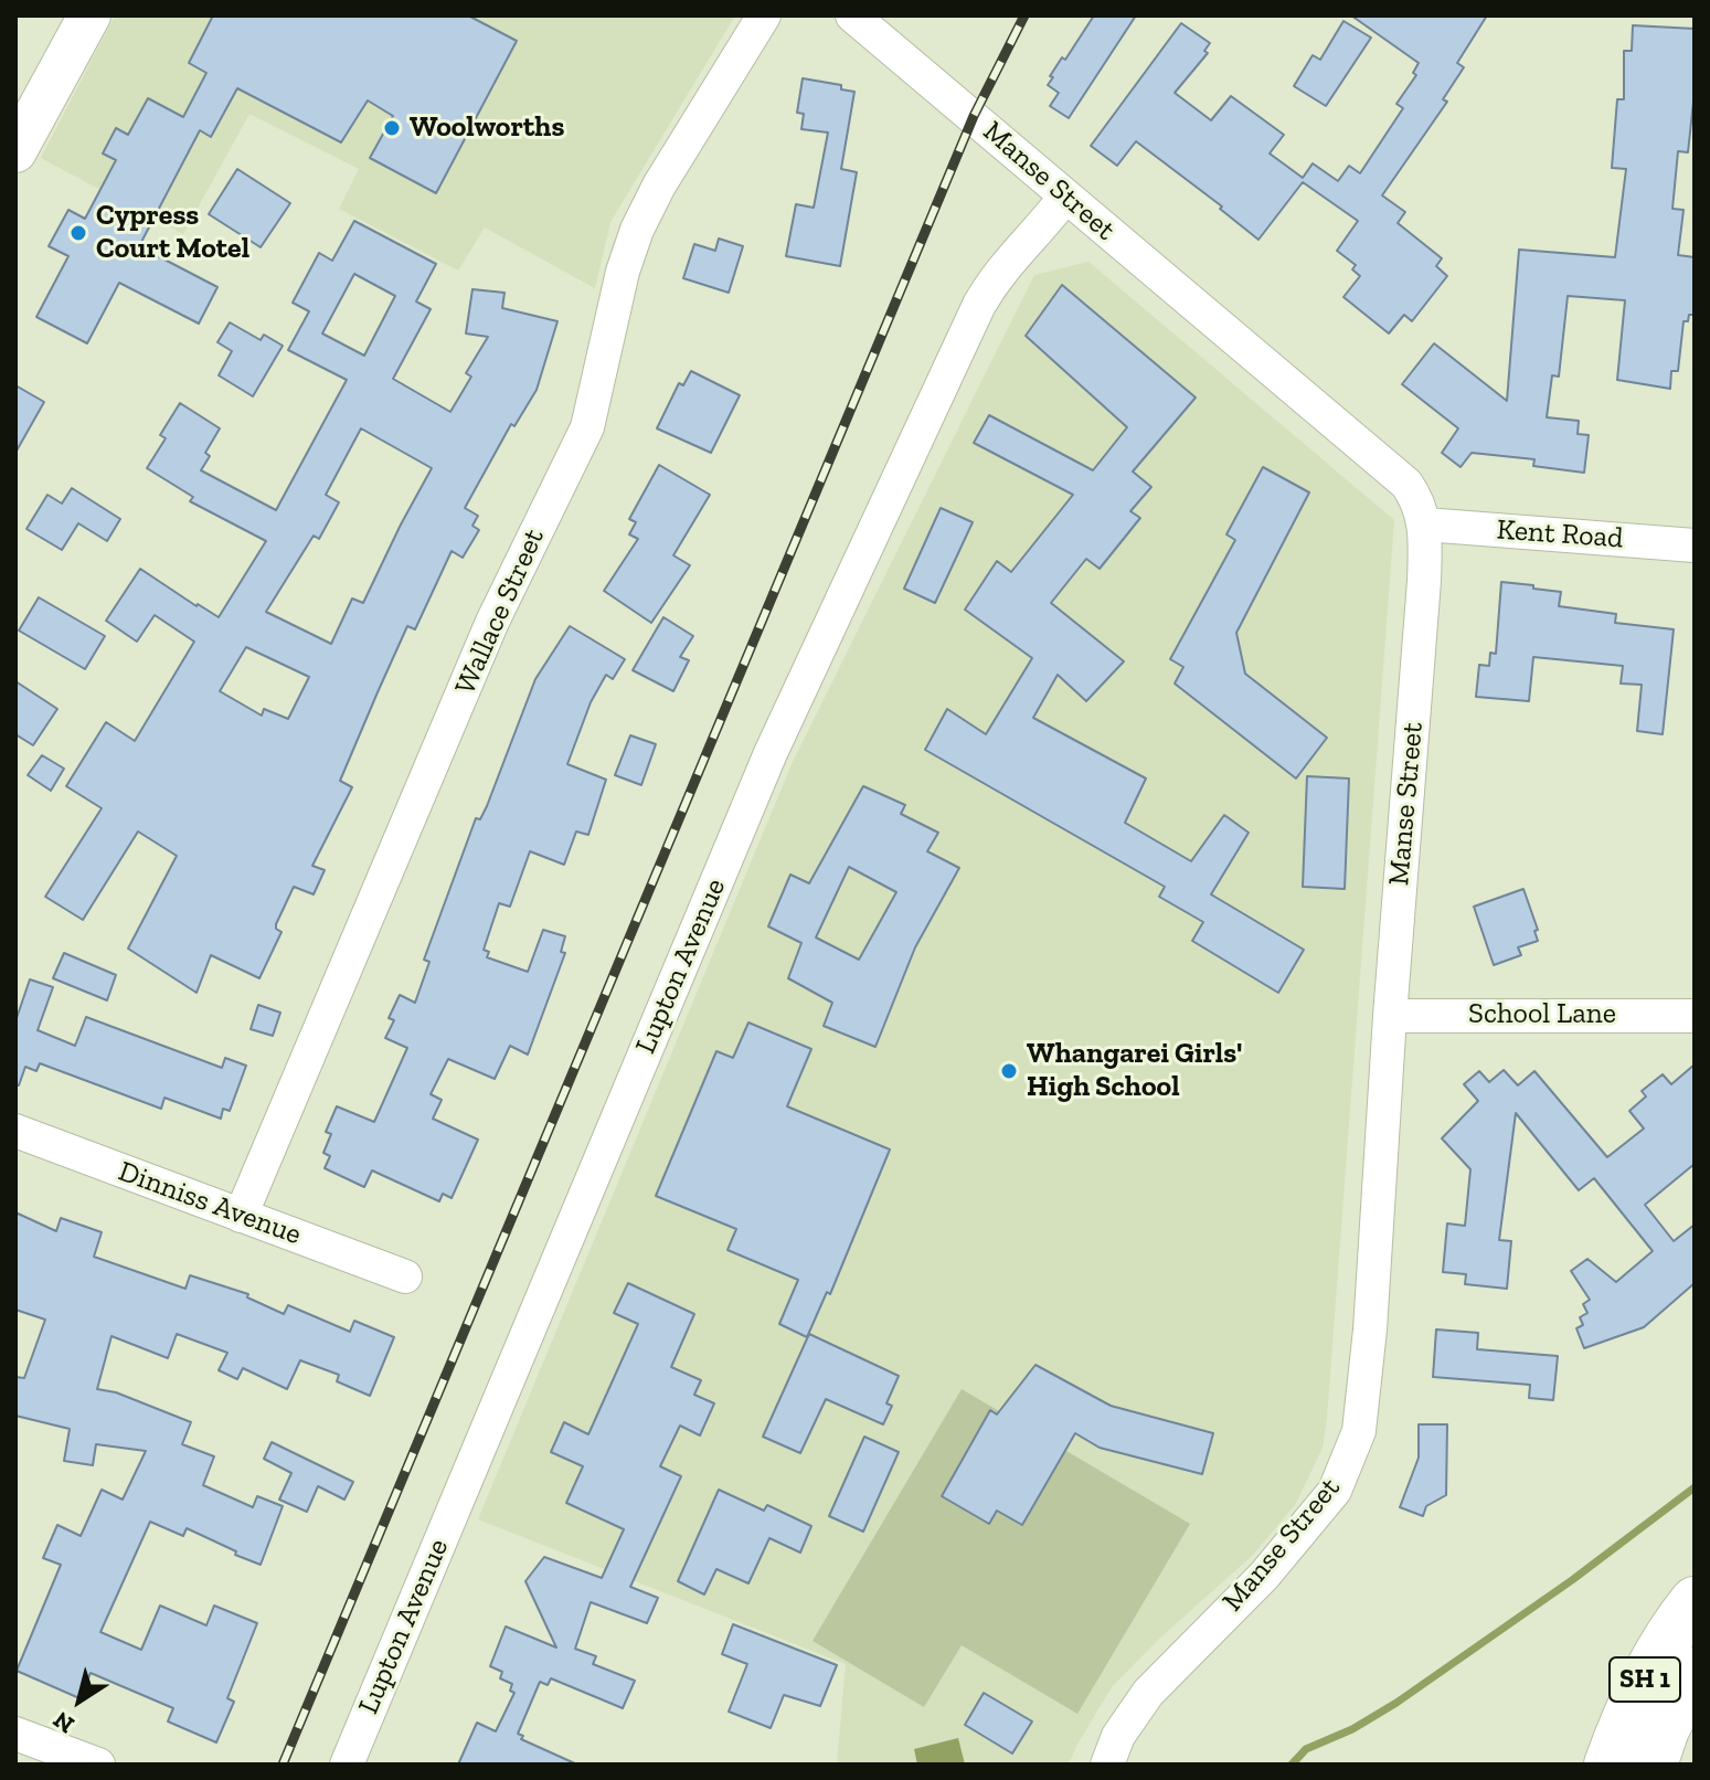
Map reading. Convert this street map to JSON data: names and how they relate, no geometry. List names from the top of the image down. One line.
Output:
{"streets":{"highway":["SH 1"],"street":["Manse Street","Kent Road","Wallace Street","Lupton Avenue","School Lane","Dinniss Avenue"]},"crossings":[["Manse Street","Kent Road"],["Manse Street","Lupton Avenue"],["Manse Street","School Lane"],["Wallace Street","Dinniss Avenue"]],"places":["Woolworths","Cypress Court Motel","Whangarei Girls' High School"],"north":"bottom left"}
